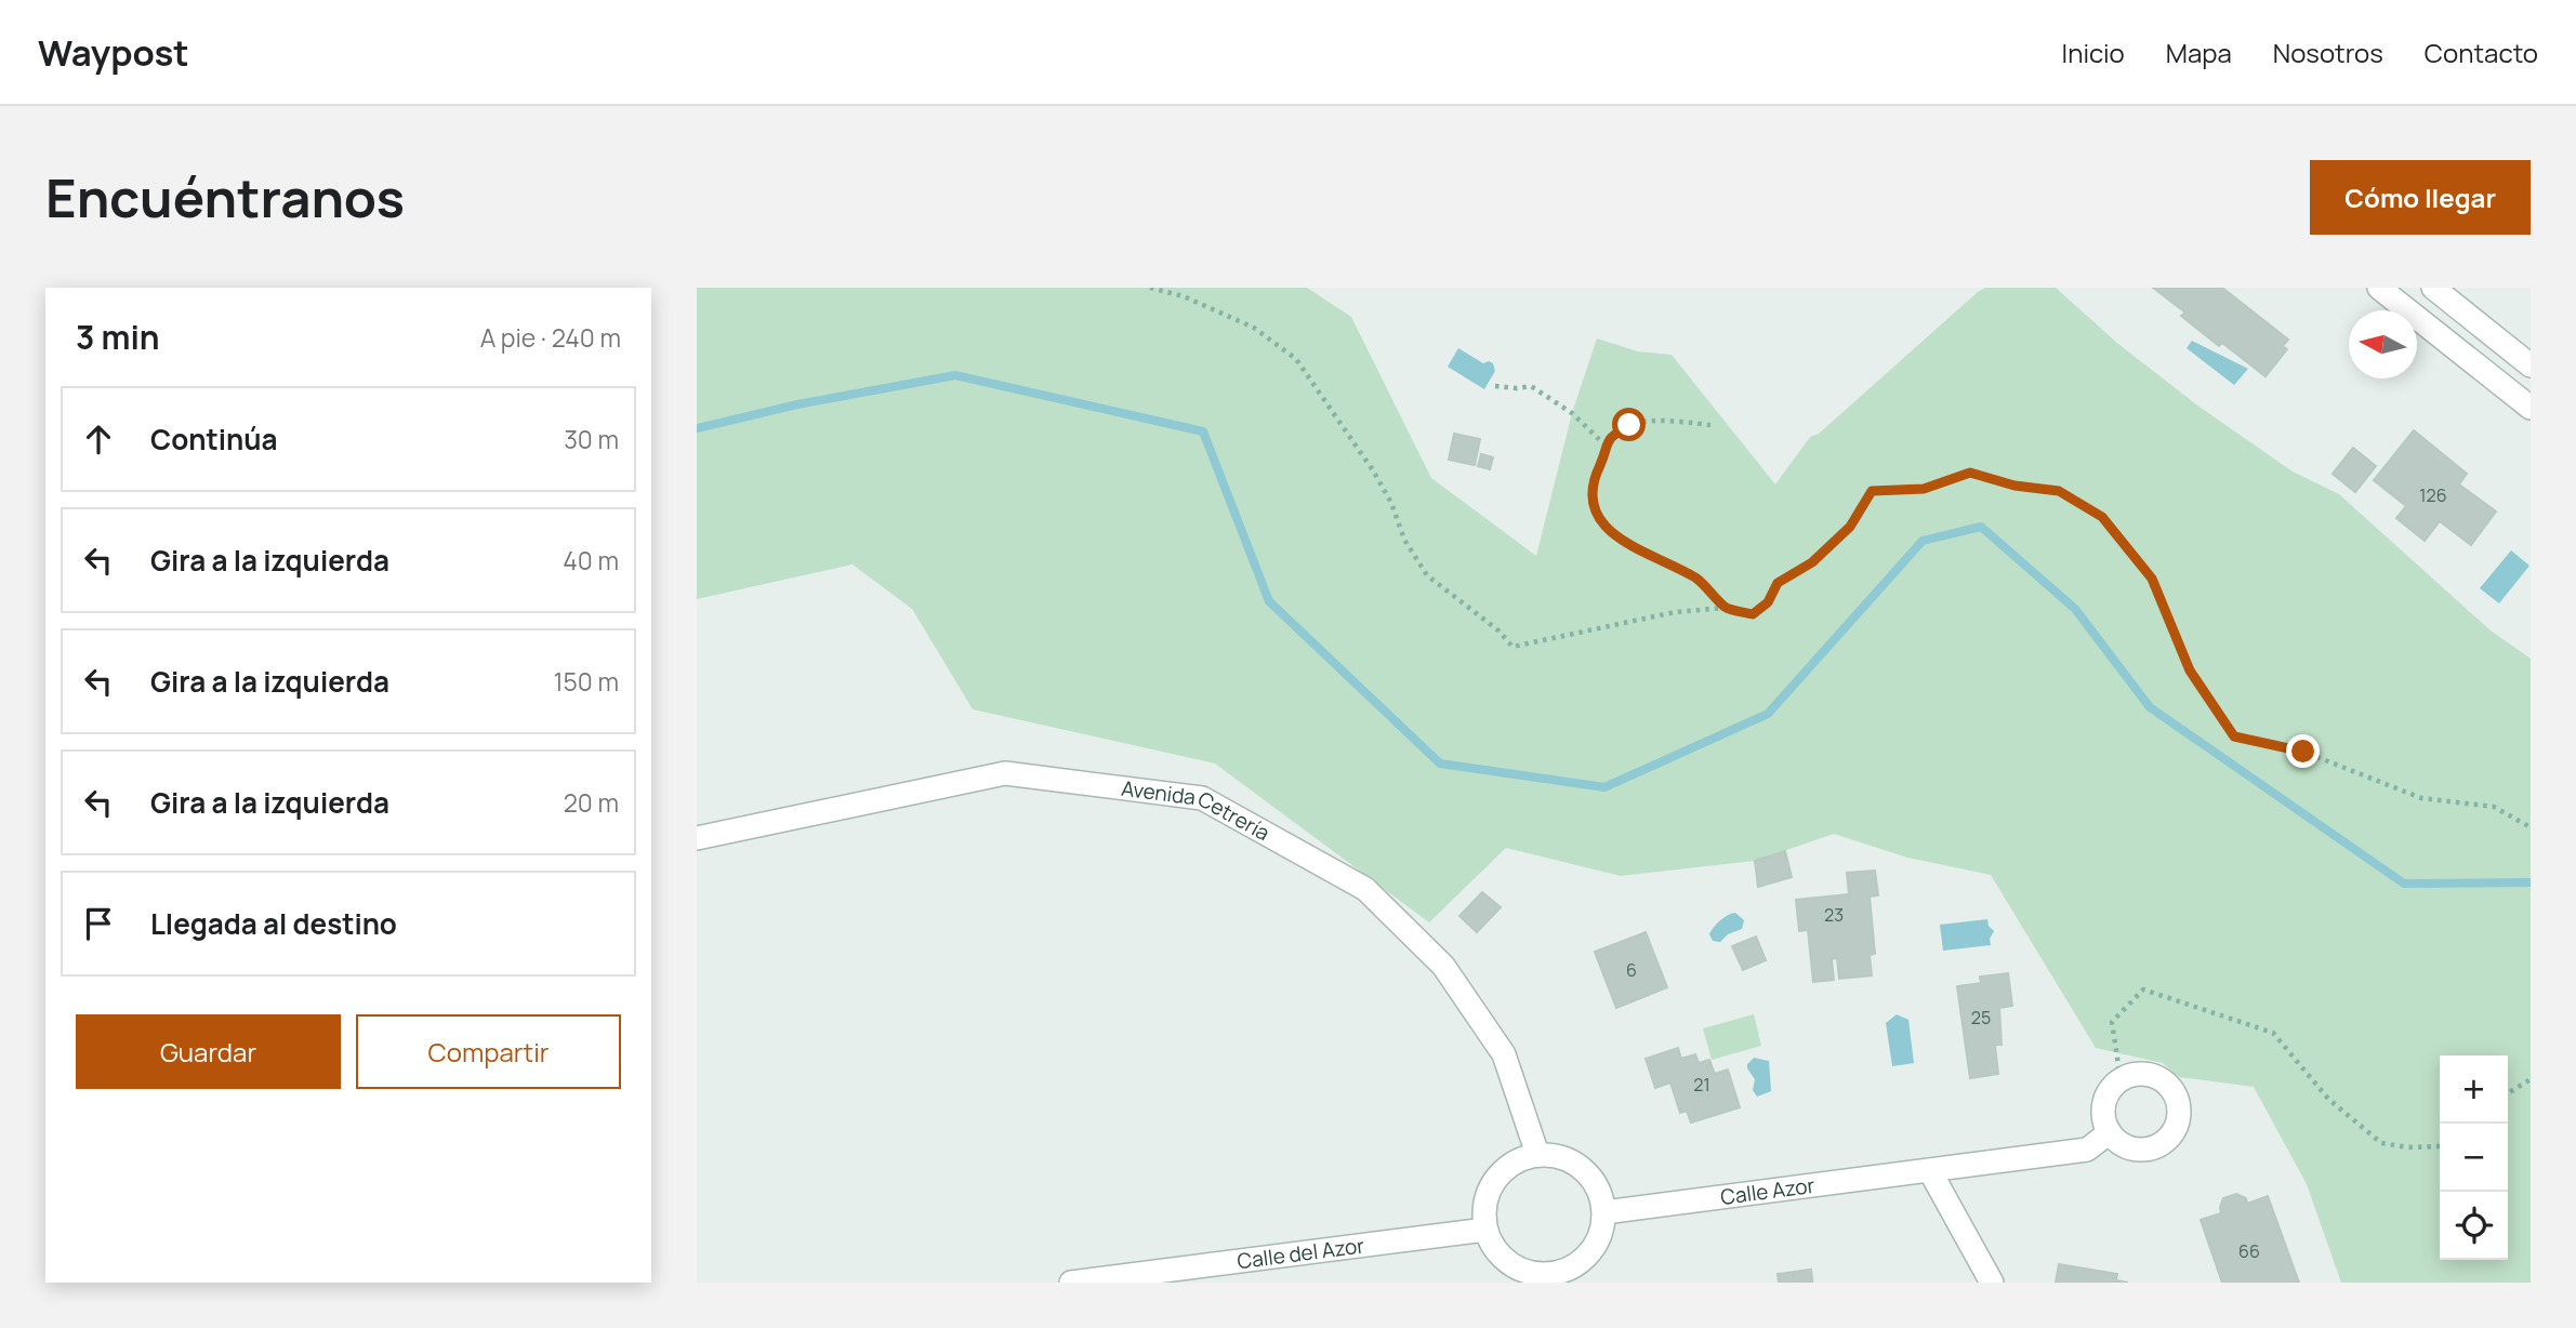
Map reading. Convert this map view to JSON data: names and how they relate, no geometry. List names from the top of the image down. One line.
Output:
{"streets":{"street":["Avenida Cetrería","Calle Azor","Calle del Azor"]},"crossings":[["Avenida Cetrería","Calle Azor"],["Avenida Cetrería","Calle del Azor"],["Calle Azor","Calle del Azor"]],"house_numbers":["126","23","6","25","21","66"],"north":"left","page":{"header":"Waypost","nav":["Inicio","Mapa","Nosotros","Contacto"],"buttons":["Cómo llegar",["Guardar","Compartir"]],"title":"Encuéntranos","heading":["3 min","A pie · 240 m"],"list":[["Continúa","30 m"],["Gira a la izquierda","40 m"],["Gira a la izquierda","150 m"],["Gira a la izquierda","20 m"],"Llegada al destino"],"map_buttons":["+","−"]}}
